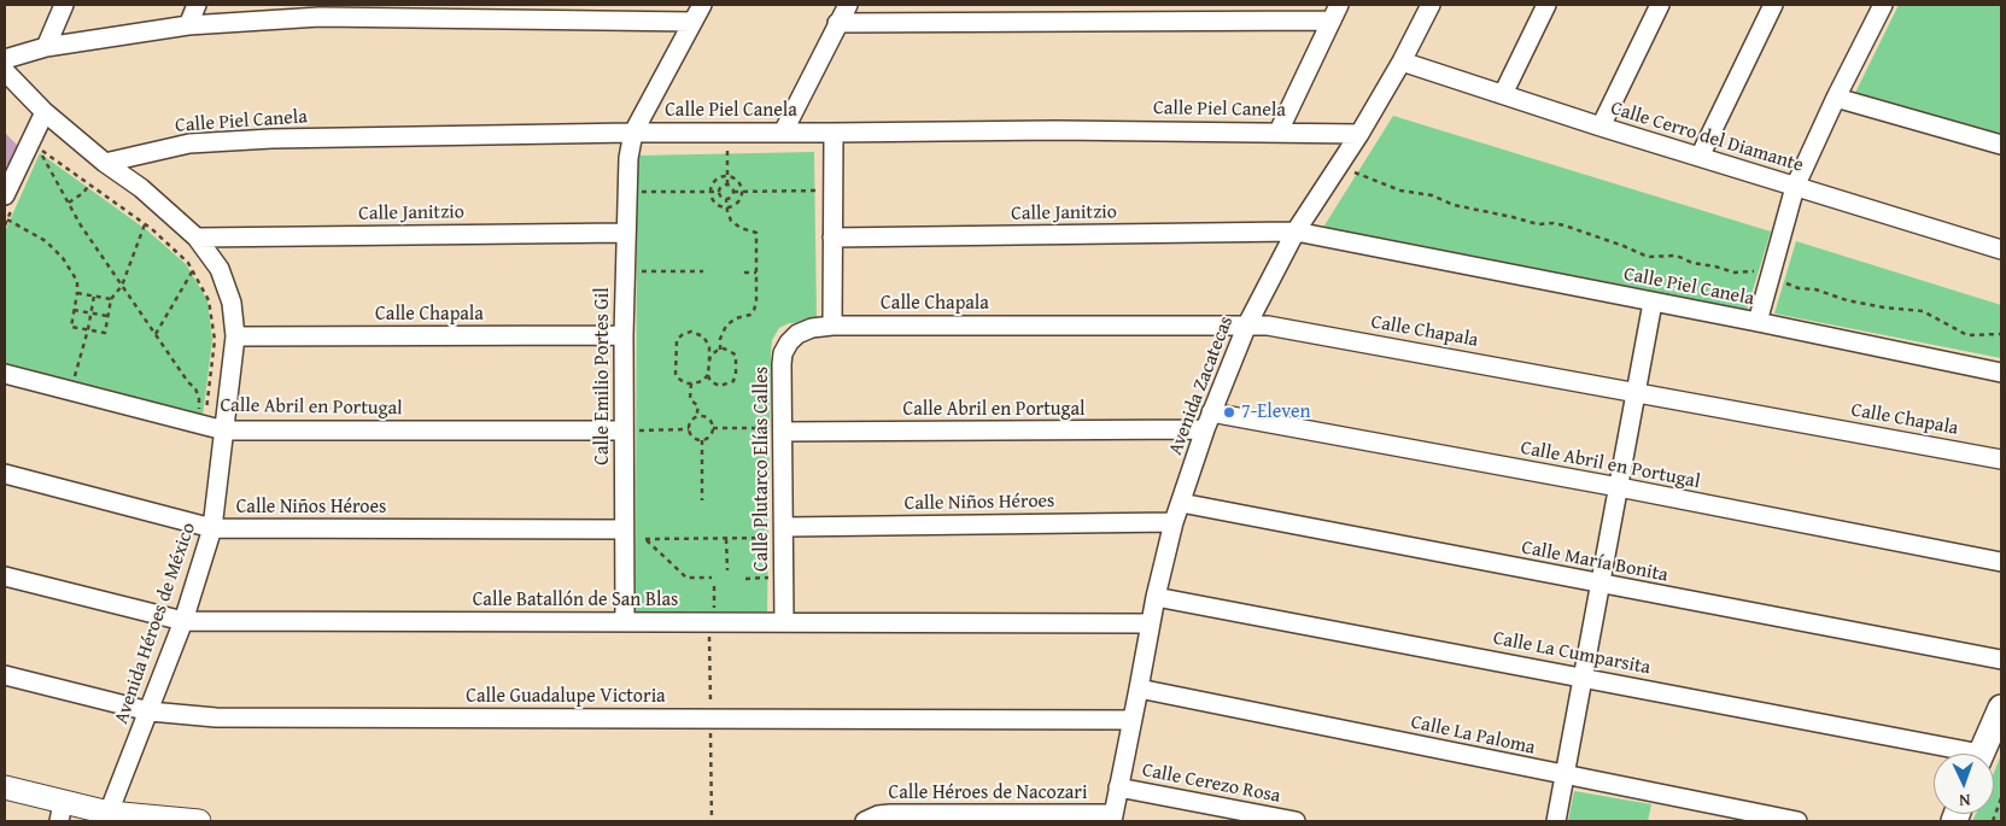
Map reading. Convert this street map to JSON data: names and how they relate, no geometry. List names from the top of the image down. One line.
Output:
{"streets":{"street":["Calle Piel Canela","Calle Cerro del Diamante","Calle Janitzio","Calle Chapala","Calle Emilio Portes Gil","Avenida Zacatecas","Calle Abril en Portugal","Calle Plutarco Elías Calles","Calle Niños Héroes","Calle María Bonita","Calle Batallón de San Blas","Avenida Héroes de México","Calle La Cumparsita","Calle Guadalupe Victoria","Calle La Paloma","Calle Cerezo Rosa","Calle Héroes de Nacozari"]},"crossings":[["Calle Piel Canela","Calle Janitzio"],["Calle Piel Canela","Calle Emilio Portes Gil"],["Calle Piel Canela","Avenida Zacatecas"],["Calle Piel Canela","Avenida Héroes de México"],["Calle Cerro del Diamante","Avenida Zacatecas"],["Calle Janitzio","Calle Emilio Portes Gil"],["Calle Janitzio","Avenida Zacatecas"],["Calle Janitzio","Avenida Héroes de México"],["Calle Chapala","Calle Emilio Portes Gil"],["Calle Chapala","Avenida Zacatecas"],["Calle Chapala","Calle Plutarco Elías Calles"],["Calle Chapala","Avenida Héroes de México"],["Calle Emilio Portes Gil","Calle Abril en Portugal"],["Calle Emilio Portes Gil","Calle Niños Héroes"],["Calle Emilio Portes Gil","Calle Batallón de San Blas"],["Avenida Zacatecas","Calle Abril en Portugal"],["Avenida Zacatecas","Calle Niños Héroes"],["Avenida Zacatecas","Calle María Bonita"],["Avenida Zacatecas","Calle Batallón de San Blas"],["Avenida Zacatecas","Calle La Cumparsita"],["Avenida Zacatecas","Calle Guadalupe Victoria"],["Avenida Zacatecas","Calle La Paloma"],["Avenida Zacatecas","Calle Cerezo Rosa"],["Avenida Zacatecas","Calle Héroes de Nacozari"],["Calle Abril en Portugal","Calle Plutarco Elías Calles"],["Calle Abril en Portugal","Avenida Héroes de México"],["Calle Plutarco Elías Calles","Calle Niños Héroes"],["Calle Plutarco Elías Calles","Calle Batallón de San Blas"],["Calle Niños Héroes","Avenida Héroes de México"],["Calle Batallón de San Blas","Avenida Héroes de México"],["Avenida Héroes de México","Calle Guadalupe Victoria"]],"places":["7-Eleven"],"north":"bottom"}
